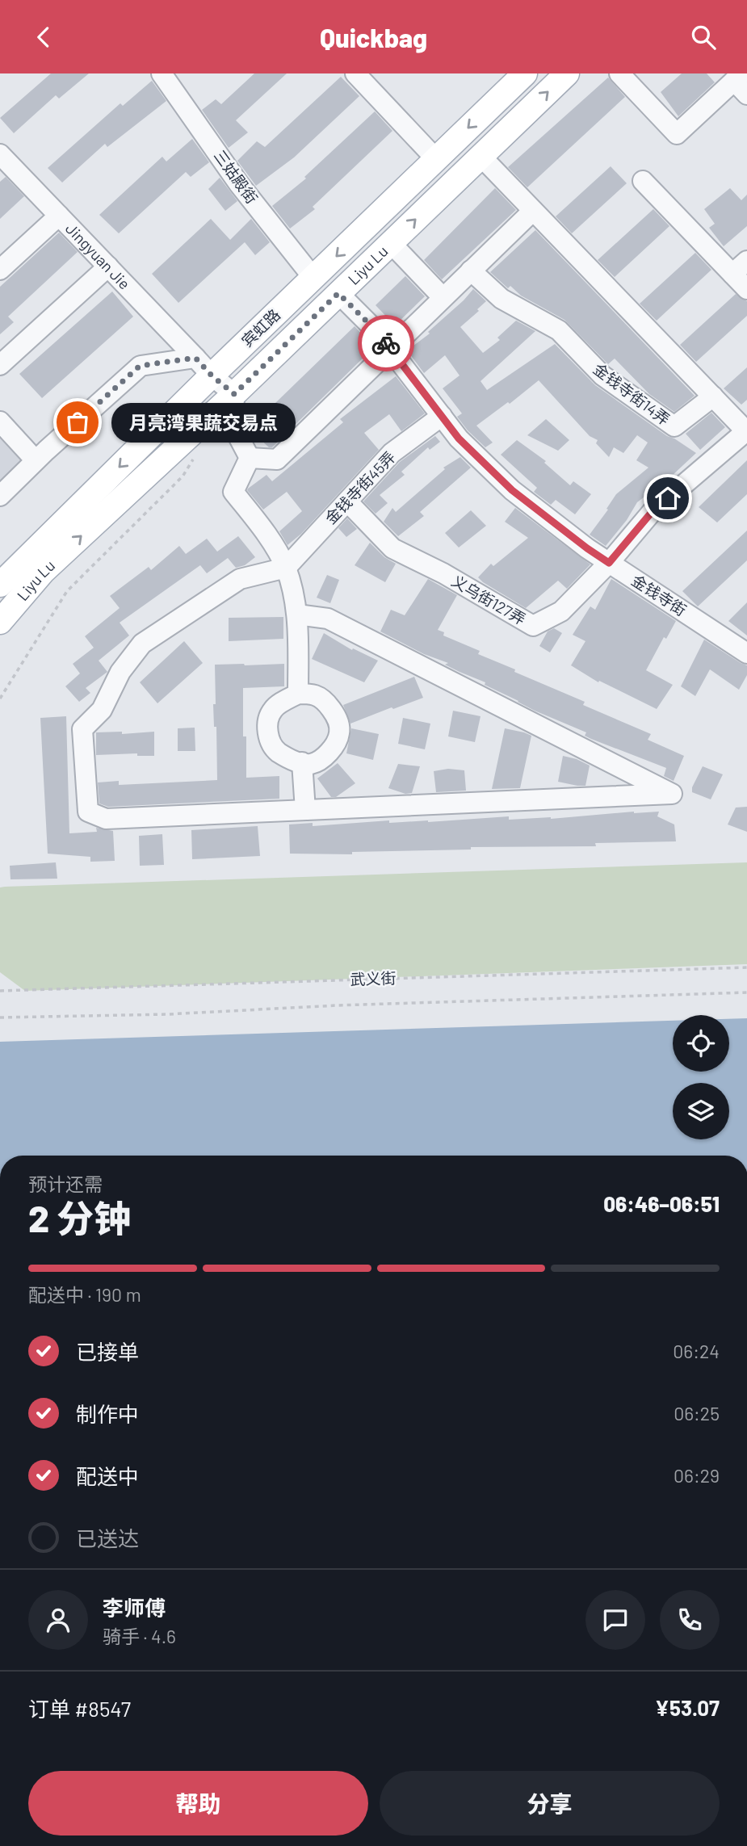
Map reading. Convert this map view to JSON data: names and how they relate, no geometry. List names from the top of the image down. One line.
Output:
{"streets":{"main road":["Liyu Lu","宾虹路"],"street":["三姑殿街","Jingyuan Jie","金钱寺街14弄","金钱寺街45弄","金钱寺街","义乌街127弄"],"path":["武义街"]},"crossings":[["三姑殿街","宾虹路"],["Jingyuan Jie","Liyu Lu"],["Jingyuan Jie","宾虹路"],["Liyu Lu","金钱寺街"],["金钱寺街45弄","金钱寺街"],["金钱寺街45弄","义乌街127弄"],["金钱寺街","义乌街127弄"]],"one_way":["Liyu Lu","宾虹路"],"places":["月亮湾果蔬交易点"],"page":{"header":"Quickbag","bubble":"月亮湾果蔬交易点","heading":["2 分钟","预计还需","06:46–06:51"],"panel":["李师傅","骑手 · 4.6","订单 #8547","¥53.07"],"bar":"配送中 · 190 m","list":[["已接单","06:24"],["制作中","06:25"],["配送中","06:29"],"已送达"],"buttons":["帮助","分享"]}}
